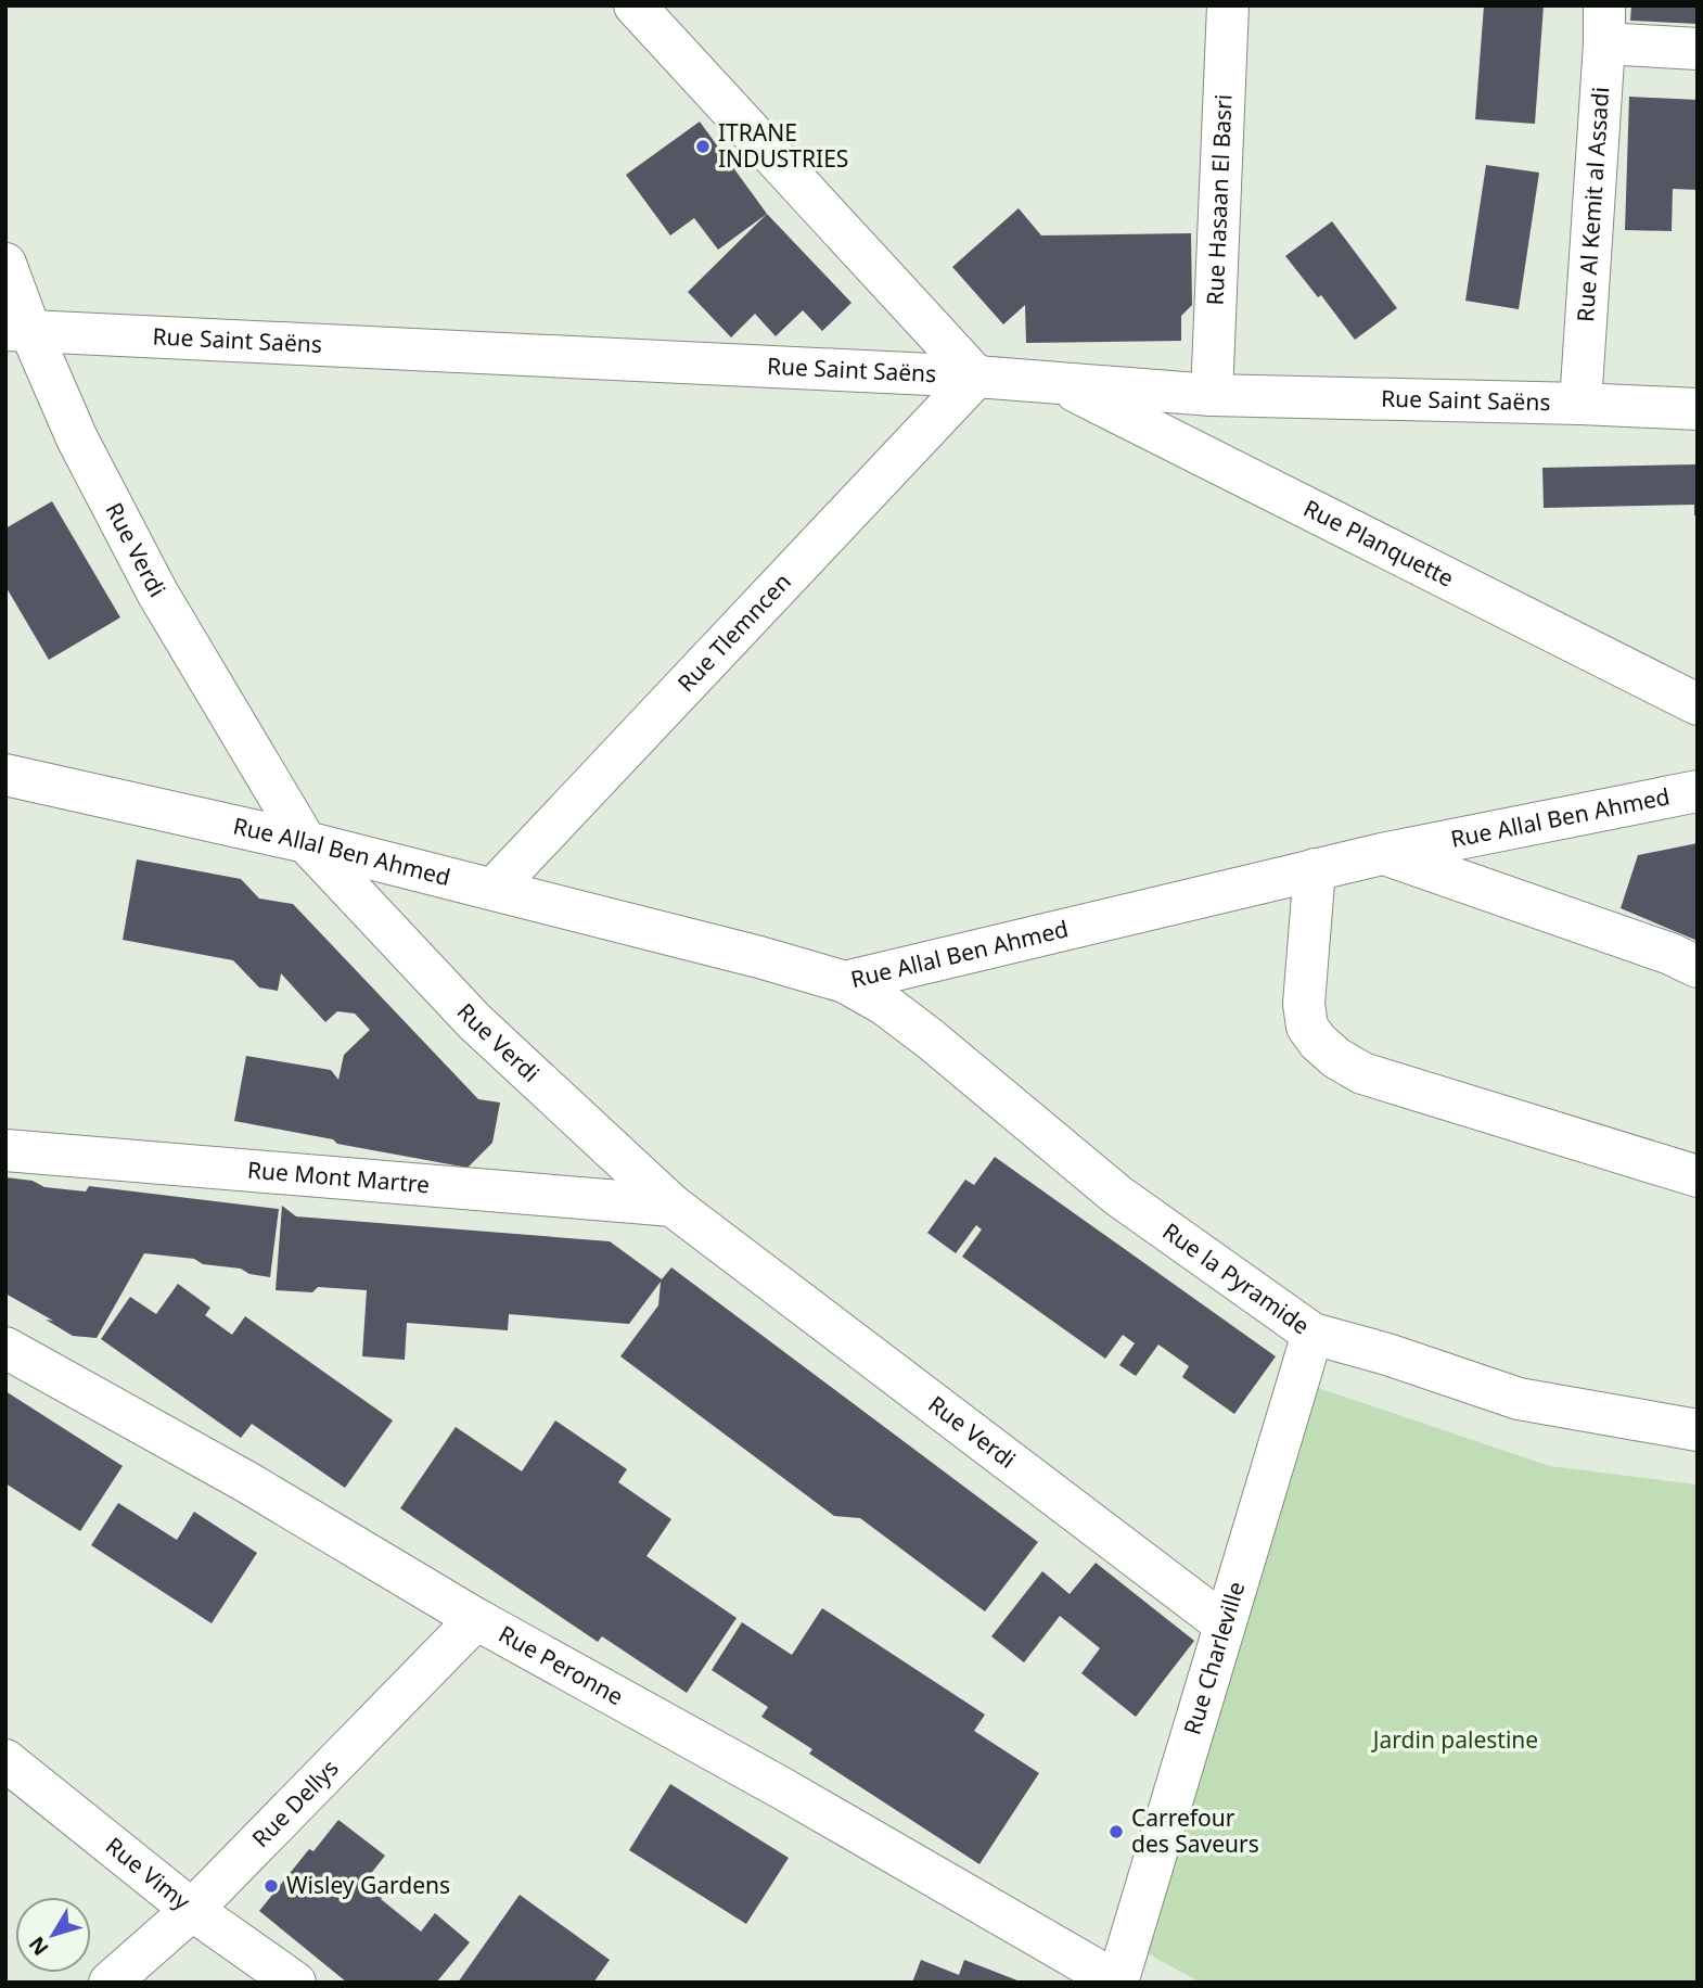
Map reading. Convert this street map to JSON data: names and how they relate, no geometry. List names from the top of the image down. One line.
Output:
{"streets":{"street":["Rue Hasaan El Basri","Rue Al Kemit al Assadi","Rue Saint Saëns","Rue Planquette","Rue Verdi","Rue Tlemncen","Rue Allal Ben Ahmed","Rue Mont Martre","Rue la Pyramide","Rue Charleville","Rue Peronne","Rue Dellys","Rue Vimy"]},"crossings":[["Rue Hasaan El Basri","Rue Saint Saëns"],["Rue Al Kemit al Assadi","Rue Saint Saëns"],["Rue Saint Saëns","Rue Planquette"],["Rue Saint Saëns","Rue Verdi"],["Rue Saint Saëns","Rue Tlemncen"],["Rue Verdi","Rue Allal Ben Ahmed"],["Rue Verdi","Rue Mont Martre"],["Rue Verdi","Rue Charleville"],["Rue Tlemncen","Rue Allal Ben Ahmed"],["Rue Allal Ben Ahmed","Rue la Pyramide"],["Rue la Pyramide","Rue Charleville"],["Rue Charleville","Rue Peronne"],["Rue Peronne","Rue Dellys"],["Rue Dellys","Rue Vimy"]],"parks":["Jardin palestine"],"places":["ITRANE INDUSTRIES","Carrefour des Saveurs","Wisley Gardens"],"north":"bottom left"}
